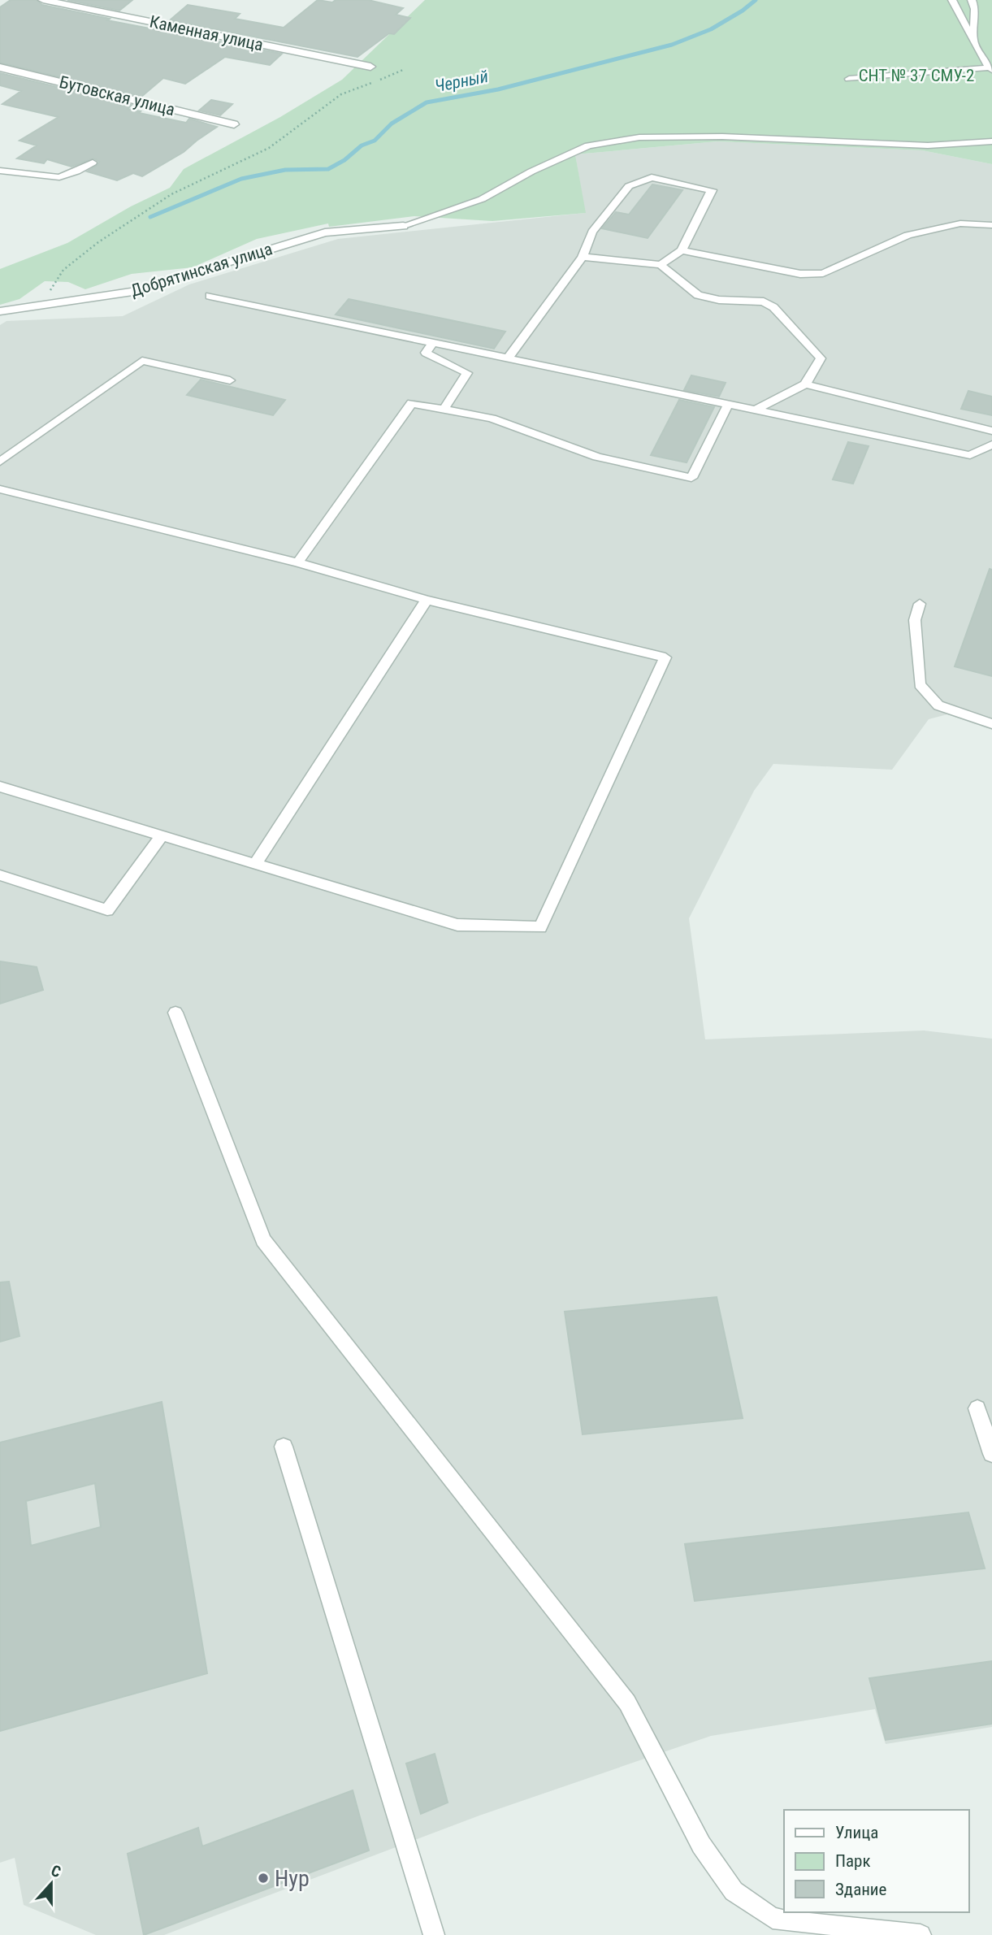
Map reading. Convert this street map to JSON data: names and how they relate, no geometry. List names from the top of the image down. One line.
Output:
{"streets":{"street":["Каменная улица","Бутовская улица","Добрятинская улица"]},"water":["Черный"],"parks":["СНТ № 37 СМУ-2"],"places":["Нур"],"legend":["Улица","Парк","Здание"],"north":"top"}
